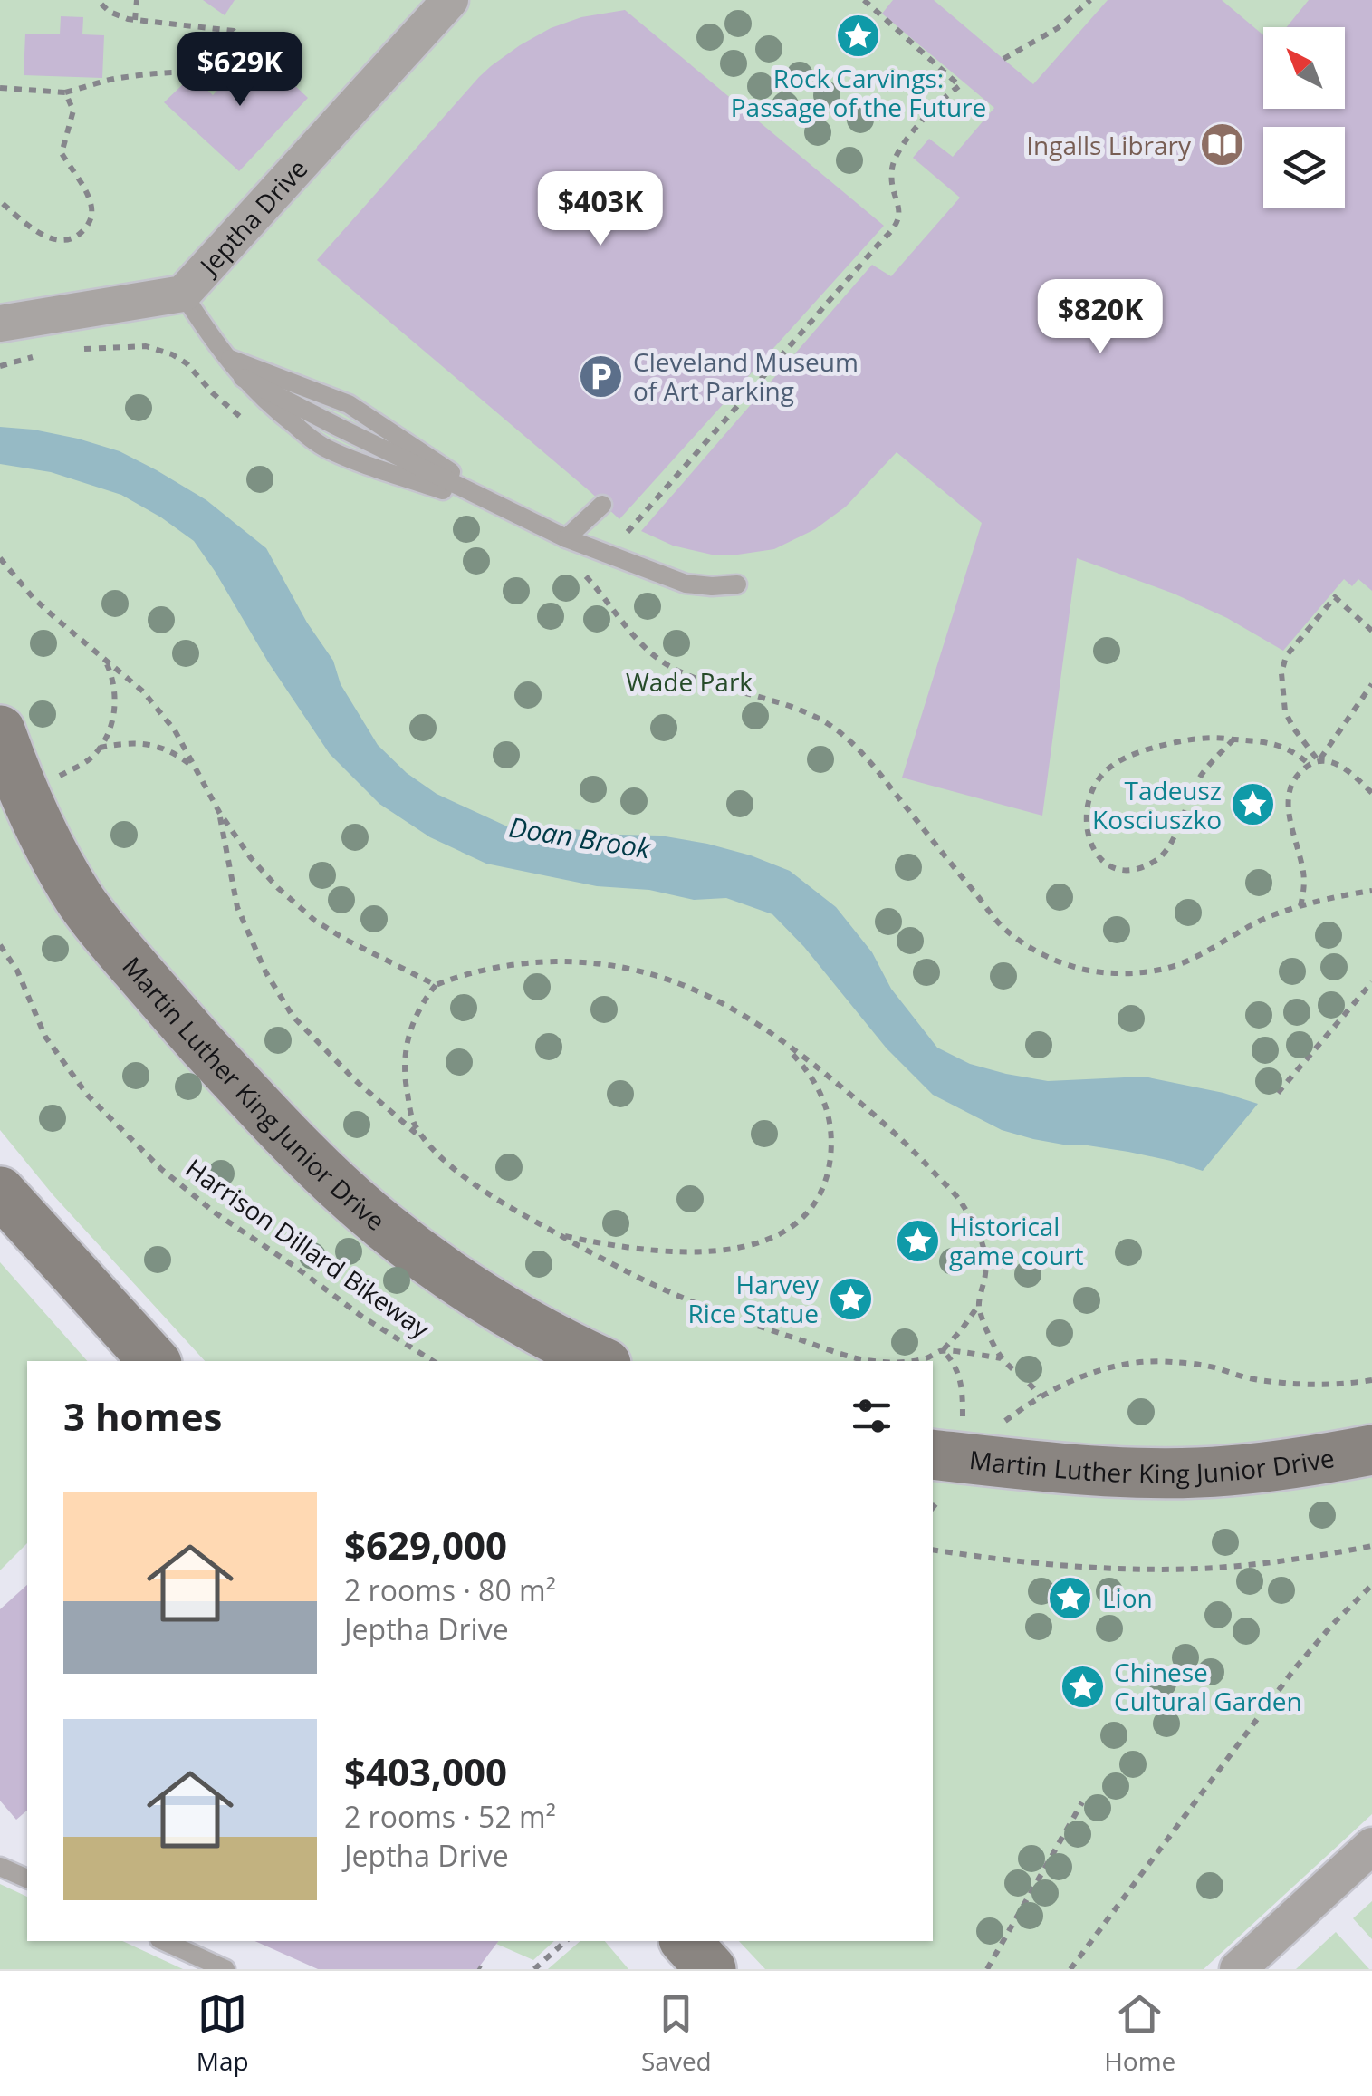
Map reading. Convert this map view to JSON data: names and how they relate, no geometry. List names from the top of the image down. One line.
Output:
{"streets":{"main road":["Martin Luther King Junior Drive"],"street":["Jeptha Drive"],"path":["Harrison Dillard Bikeway"]},"water":["Doan Brook"],"parks":["Wade Park"],"places":{"place":["Rock Carvings: Passage of the Future","Tadeusz Kosciuszko","Historical game court","Harvey Rice Statue","Lion","Chinese Cultural Garden"],"library":["Ingalls Library"],"parking":["Cleveland Museum of Art Parking"]},"north":"top left","page":{"price":["$629K","$403K","$820K"],"heading":"3 homes","list":[{"name":"$629,000","note":"2 rooms · 80 m² · Jeptha Drive"},{"name":"$403,000","note":"2 rooms · 52 m² · Jeptha Drive"}],"tabs":["Map","Saved","Home"]}}
